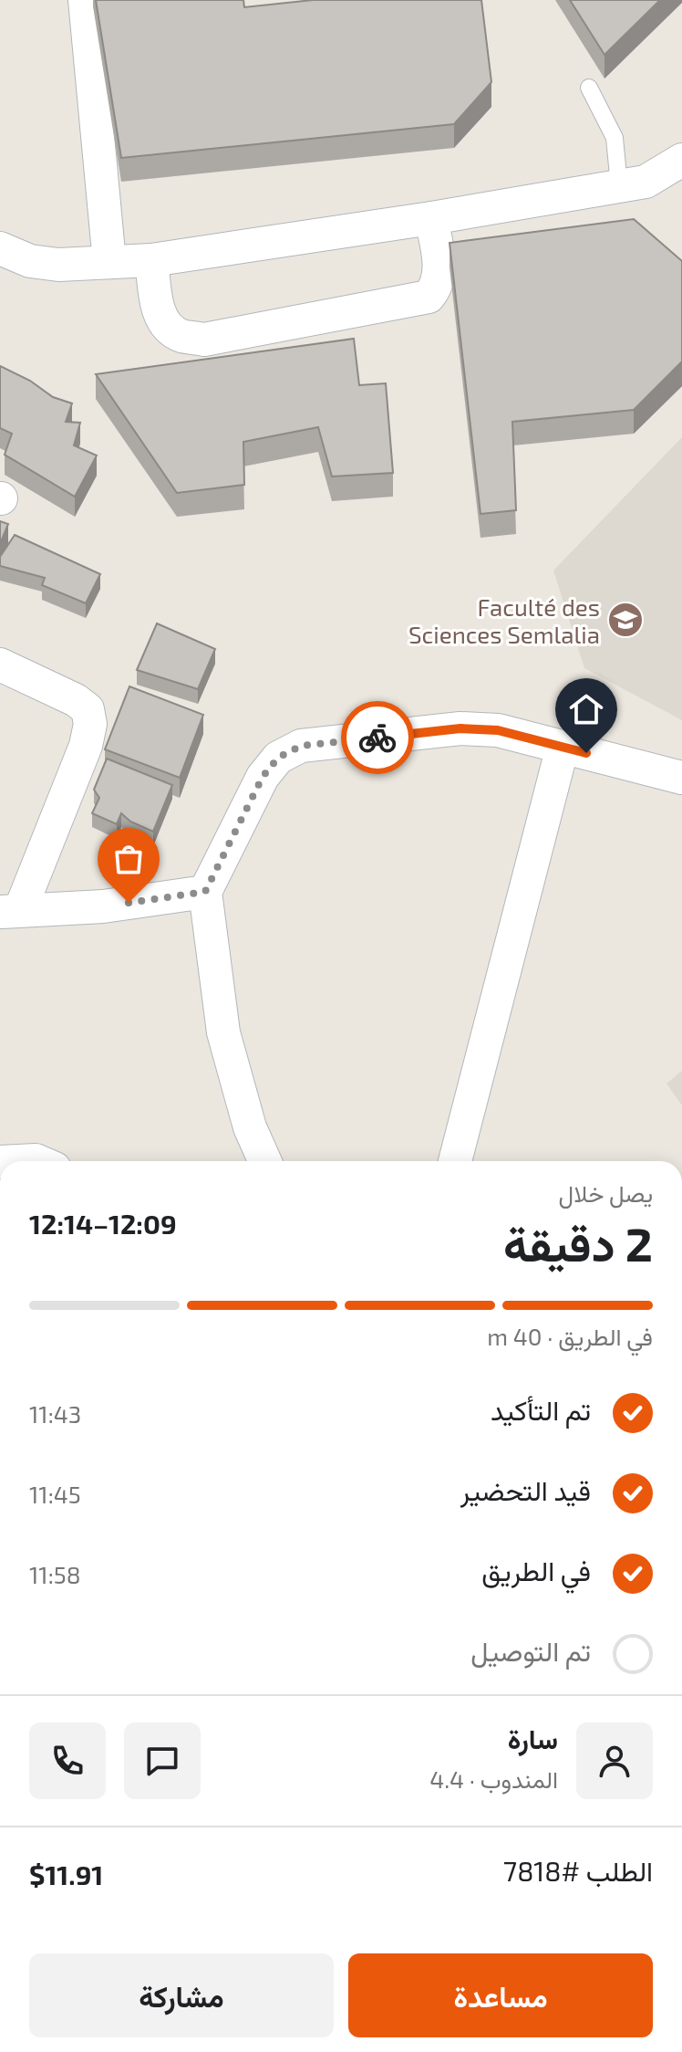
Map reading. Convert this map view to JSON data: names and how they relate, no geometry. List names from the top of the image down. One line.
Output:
{"places":{"school or university":["Faculté des Sciences Semlalia"]},"page":{"heading":["2 دقيقة","يصل خلال","12:09–12:14"],"panel":["سارة","المندوب · 4.4","الطلب #7818","$11.91"],"bar":"في الطريق · 40 m","list":[["تم التأكيد","11:43"],["قيد التحضير","11:45"],["في الطريق","11:58"],"تم التوصيل"],"buttons":["مساعدة","مشاركة"]}}
